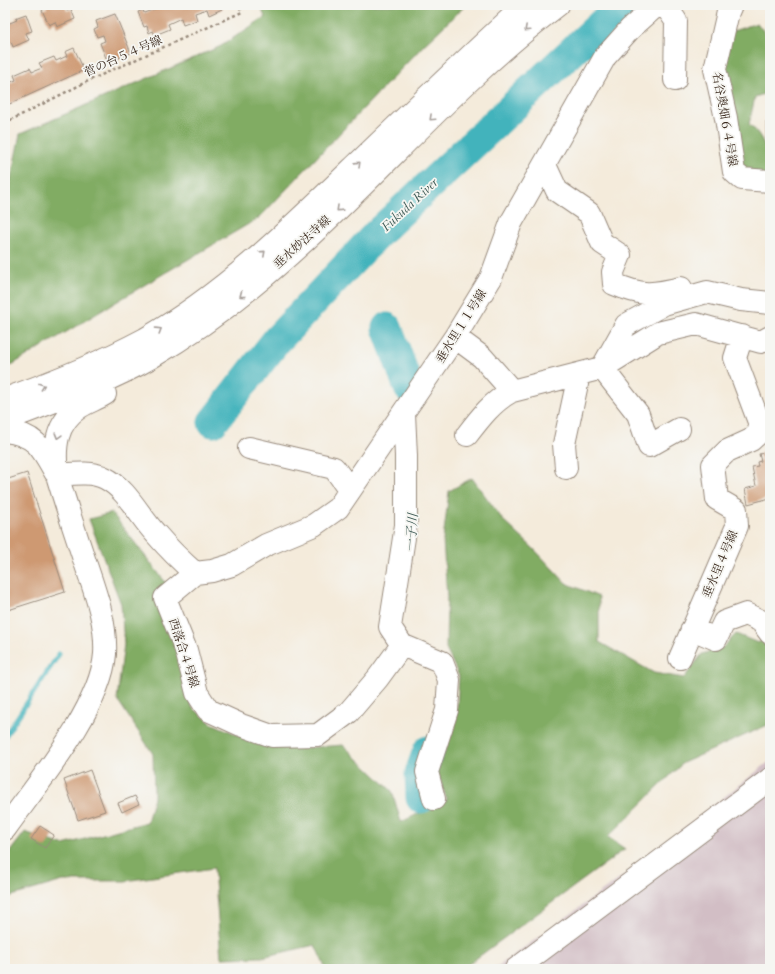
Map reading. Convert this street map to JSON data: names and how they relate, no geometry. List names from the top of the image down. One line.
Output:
{"streets":{"street":["名谷奥畑６４号線","垂水妙法寺線","垂水里１１号線","垂水里４号線","西落合４号線"],"path":["菅の台５４号線"]},"crossings":[["垂水里１１号線","西落合４号線"]],"water":["Fukuda River","一子川"]}
